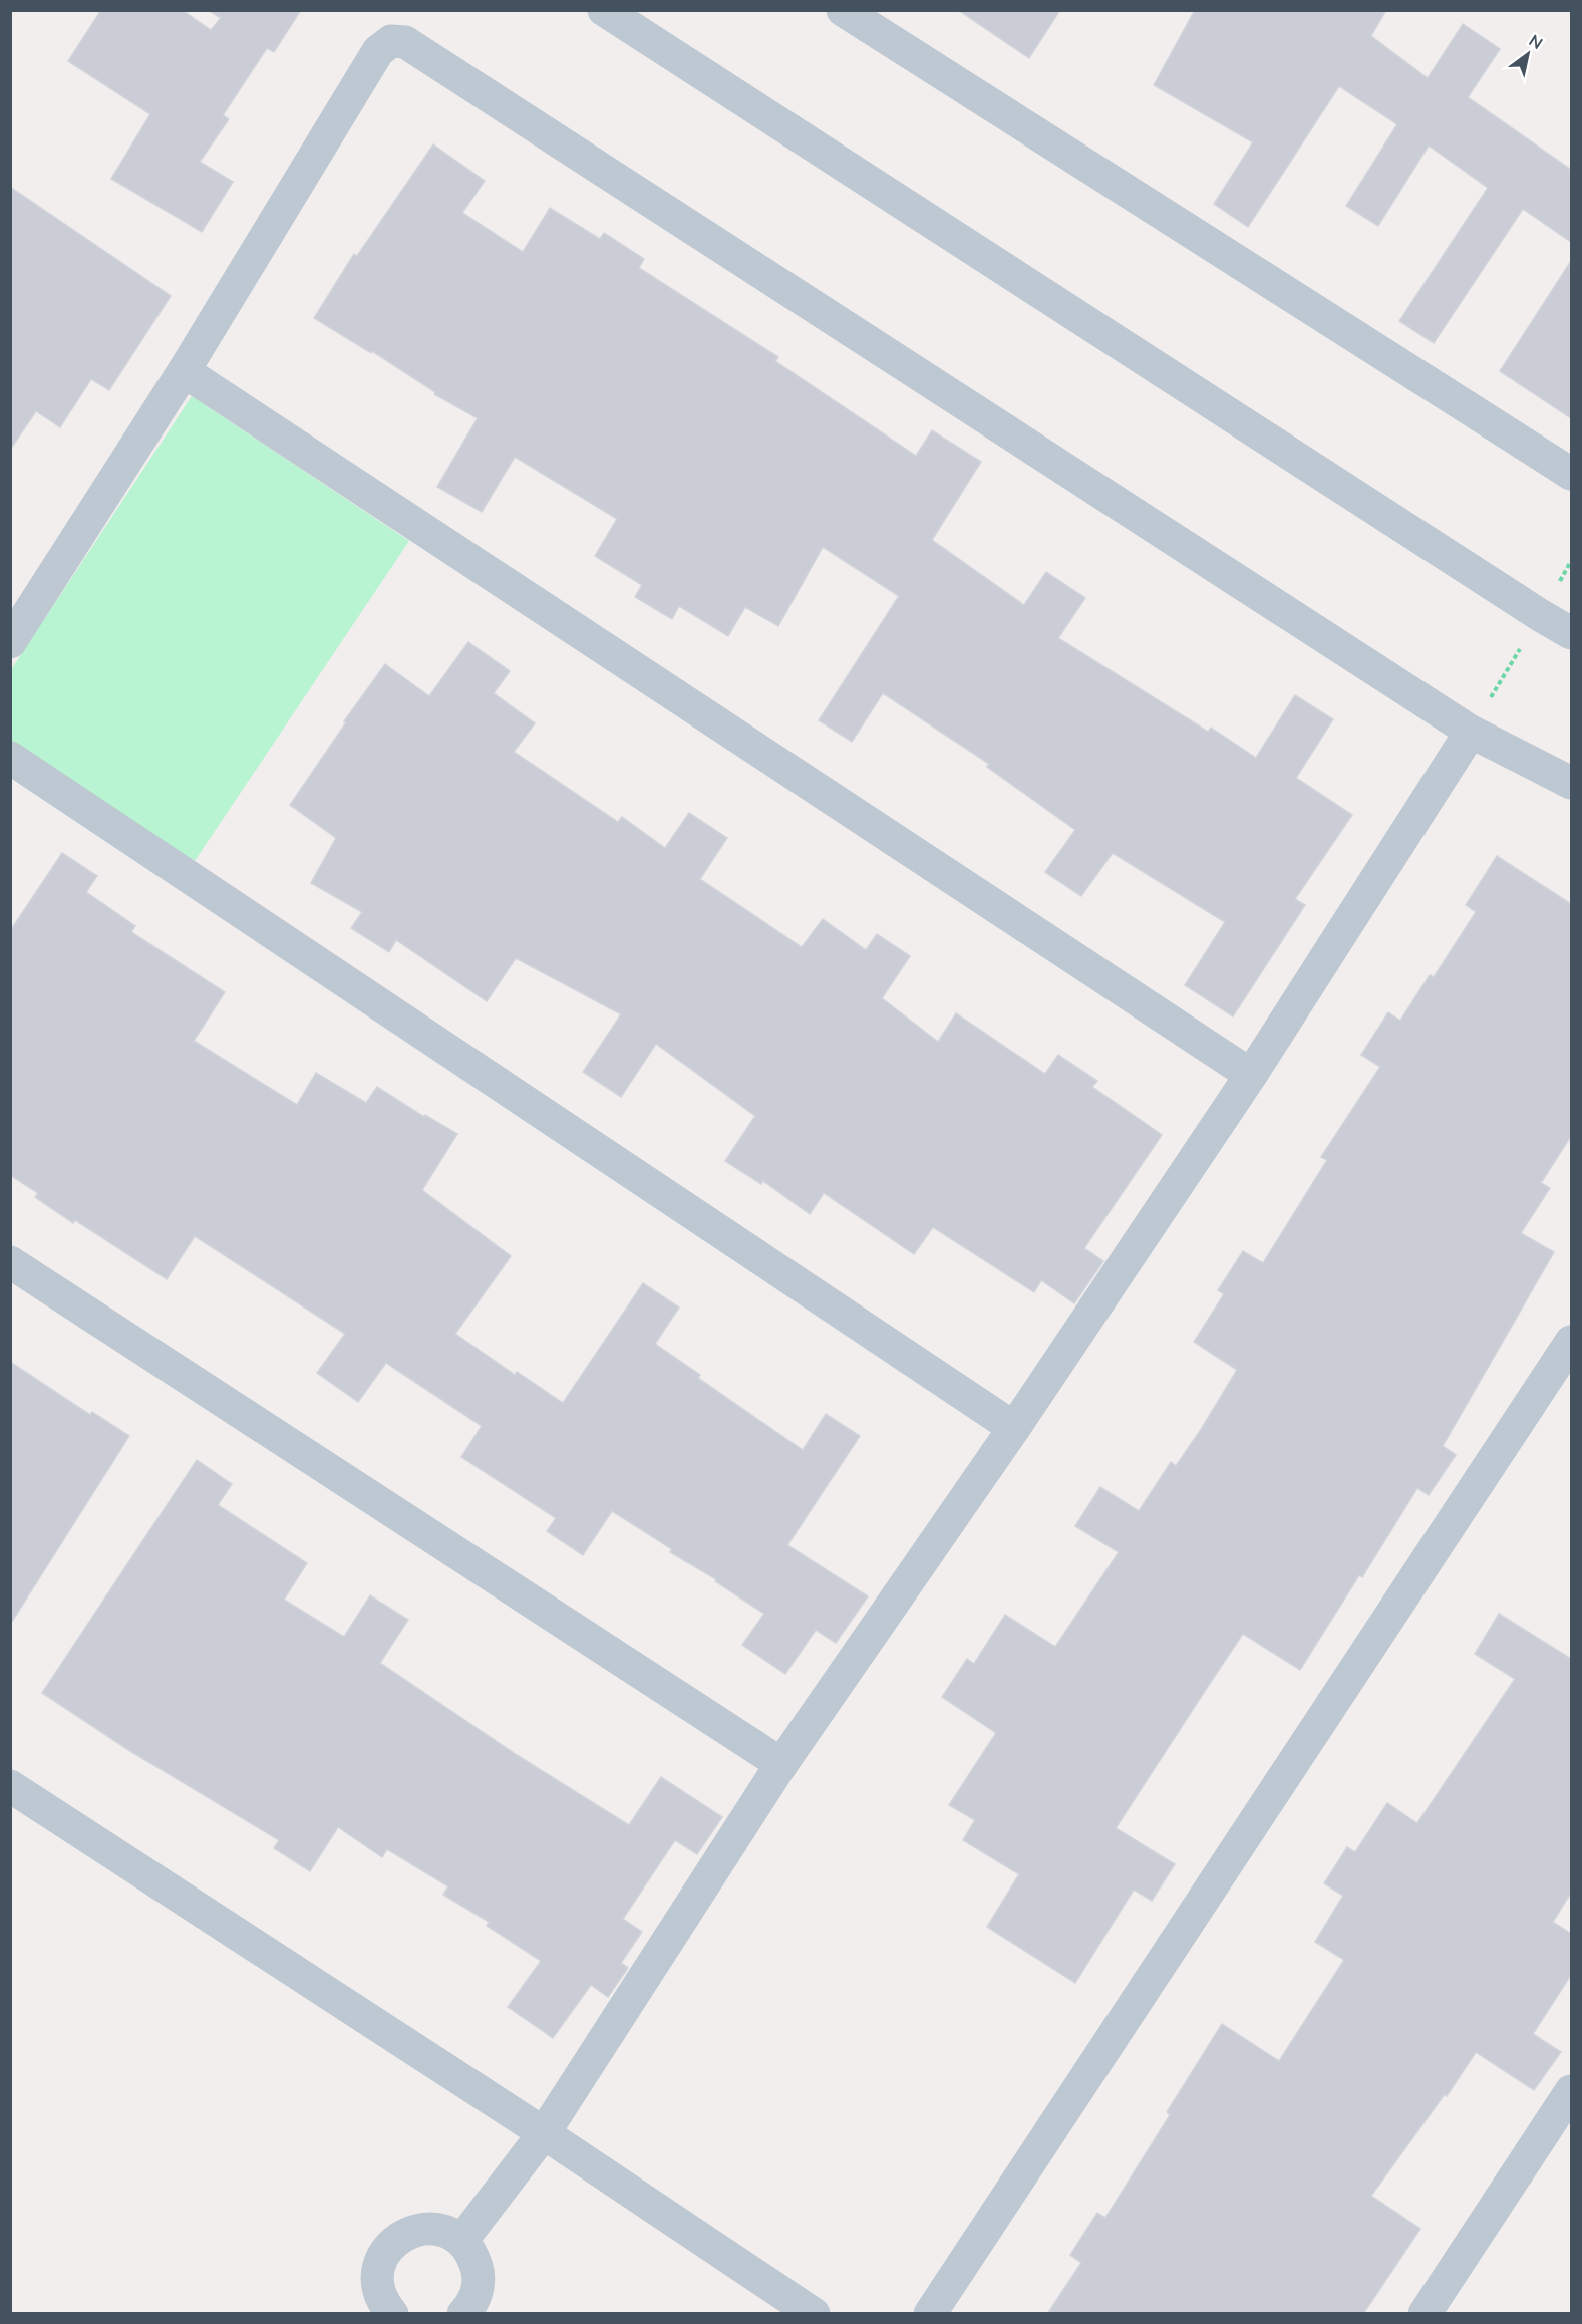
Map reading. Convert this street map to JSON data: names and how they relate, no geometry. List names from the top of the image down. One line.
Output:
{"north":"top right"}
